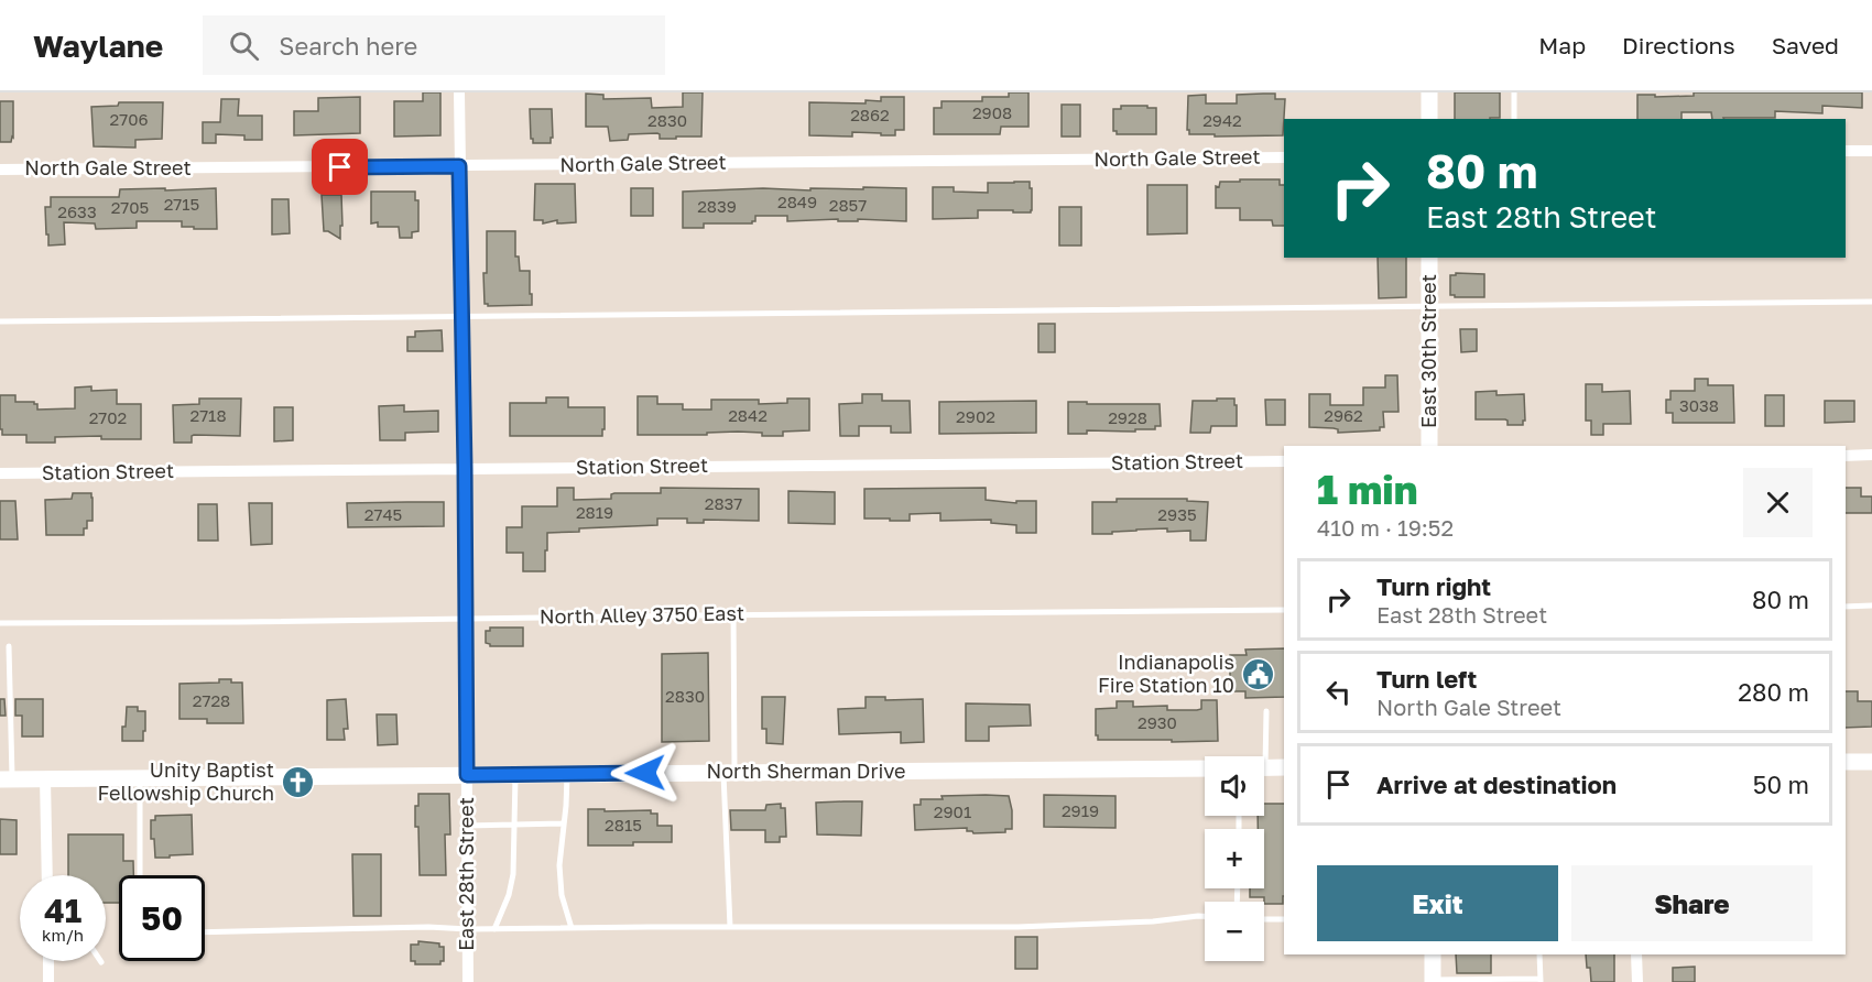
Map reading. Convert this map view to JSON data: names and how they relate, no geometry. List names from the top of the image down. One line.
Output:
{"streets":{"main road":["East 30th Street","North Sherman Drive"],"street":["North Gale Street","Station Street","East 28th Street"],"lane":["North Alley 3750 East"]},"crossings":[["North Gale Street","East 28th Street"],["Station Street","East 28th Street"],["North Alley 3750 East","East 28th Street"],["North Sherman Drive","East 28th Street"]],"places":{"public building":["Indianapolis Fire Station 10"],"church":["Unity Baptist Fellowship Church"]},"house_numbers":["2908","2862","2706","2830","2942","2849","2715","2857","2839","2705","2633","3038","2718","2842","2962","2902","2702","2928","2837","2819","2745","2935","2830","2728","2930","2919","2901","2815"],"page":{"header":"Waylane","search":"Search here","nav":["Map","Directions","Saved"],"turn":["80 m","East 28th Street"],"heading":["1 min","410 m · 19:52"],"list":[{"name":"Turn right","note":"East 28th Street","value":"80 m"},{"name":"Turn left","note":"North Gale Street","value":"280 m"},{"name":"Arrive at destination","value":"50 m"}],"map_buttons":["+","−"],"buttons":["Exit","Share"],"speed":"41 km/h","limit":"50"}}
